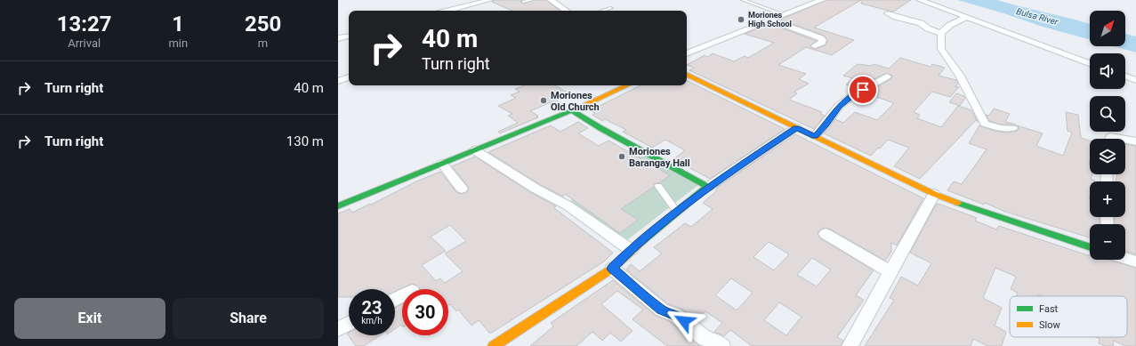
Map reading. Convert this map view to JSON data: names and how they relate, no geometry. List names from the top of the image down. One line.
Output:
{"water":["Bulsa River"],"places":["Moriones High School","Moriones Old Church","Moriones Barangay Hall"],"legend":["Fast","Slow"],"north":"top right","page":{"eta":["13:27","Arrival","1","min","250","m"],"map_buttons":["+","−"],"turn":["40 m","Turn right"],"list":[{"name":"Turn right","value":"40 m"},{"name":"Turn right","value":"130 m"}],"speed":"23 km/h","limit":"30","buttons":["Exit","Share"]}}
